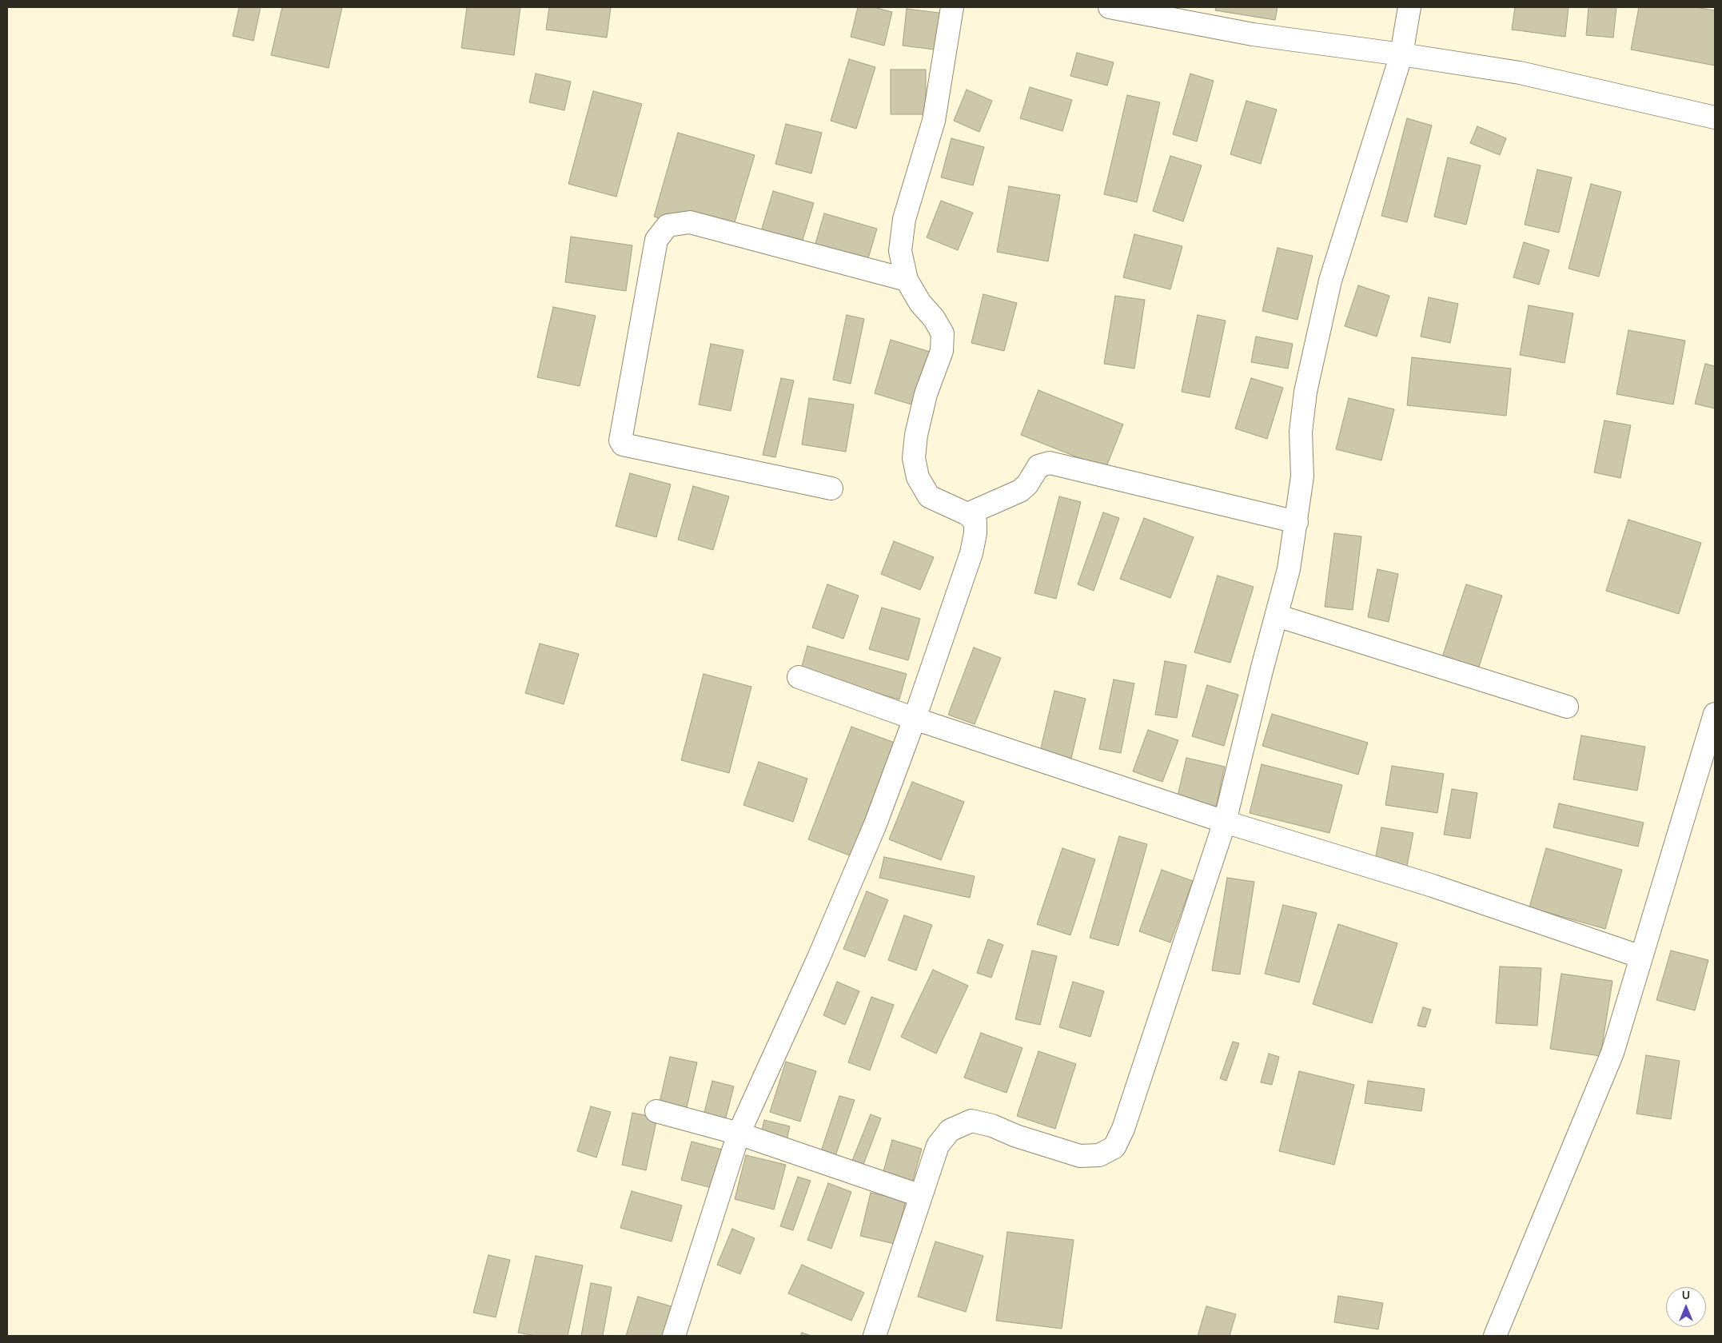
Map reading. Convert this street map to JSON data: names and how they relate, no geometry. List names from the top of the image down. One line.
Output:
{"north":"top"}
